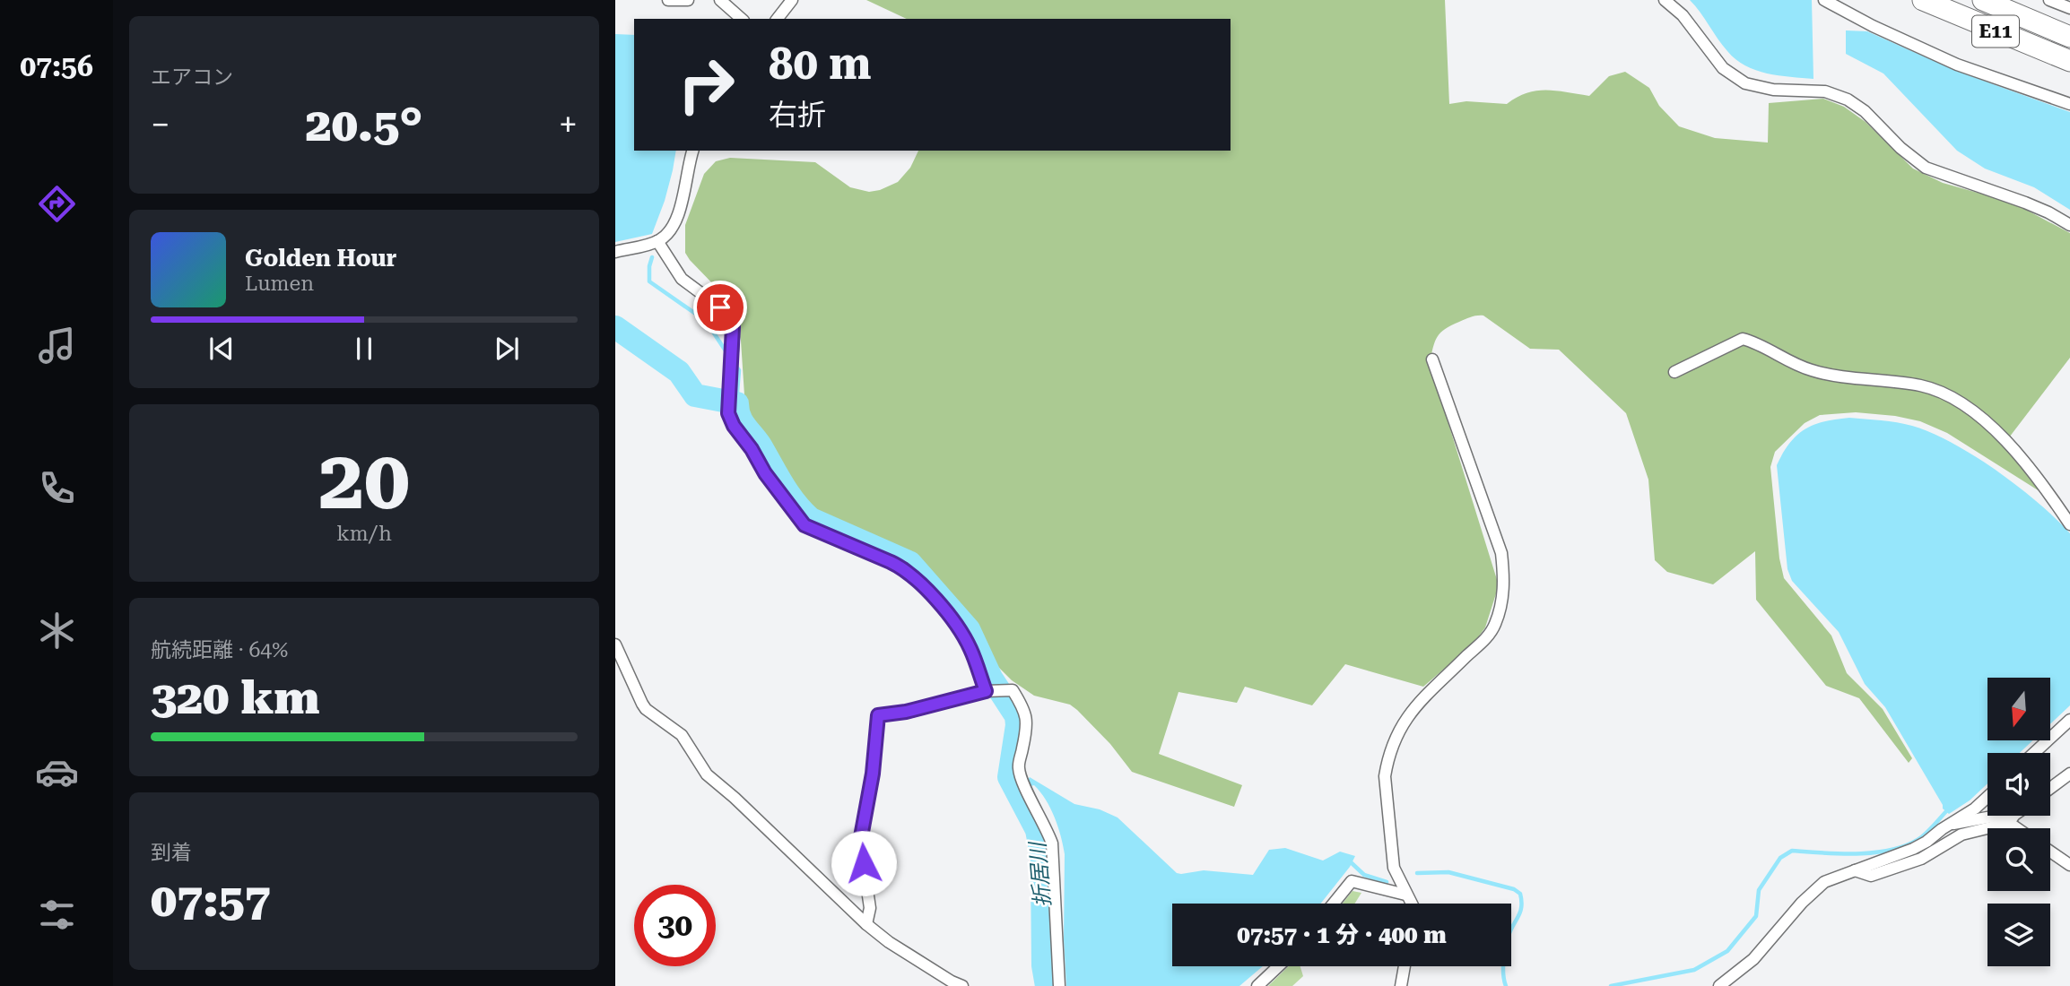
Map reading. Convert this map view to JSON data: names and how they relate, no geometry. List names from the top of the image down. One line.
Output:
{"streets":{"highway":["E11"]},"water":["折居川"],"north":"bottom","page":{"tabs":"07:56","tile":["エアコン",["20","km/h"],["航続距離 · 64%","320 km"],["到着","07:57"]],"turn":["80 m","右折"],"heat":["−","20.5°","+"],"song":["Golden Hour","Lumen"],"limit":"30","trip":"07:57 · 1 分 · 400 m"}}
